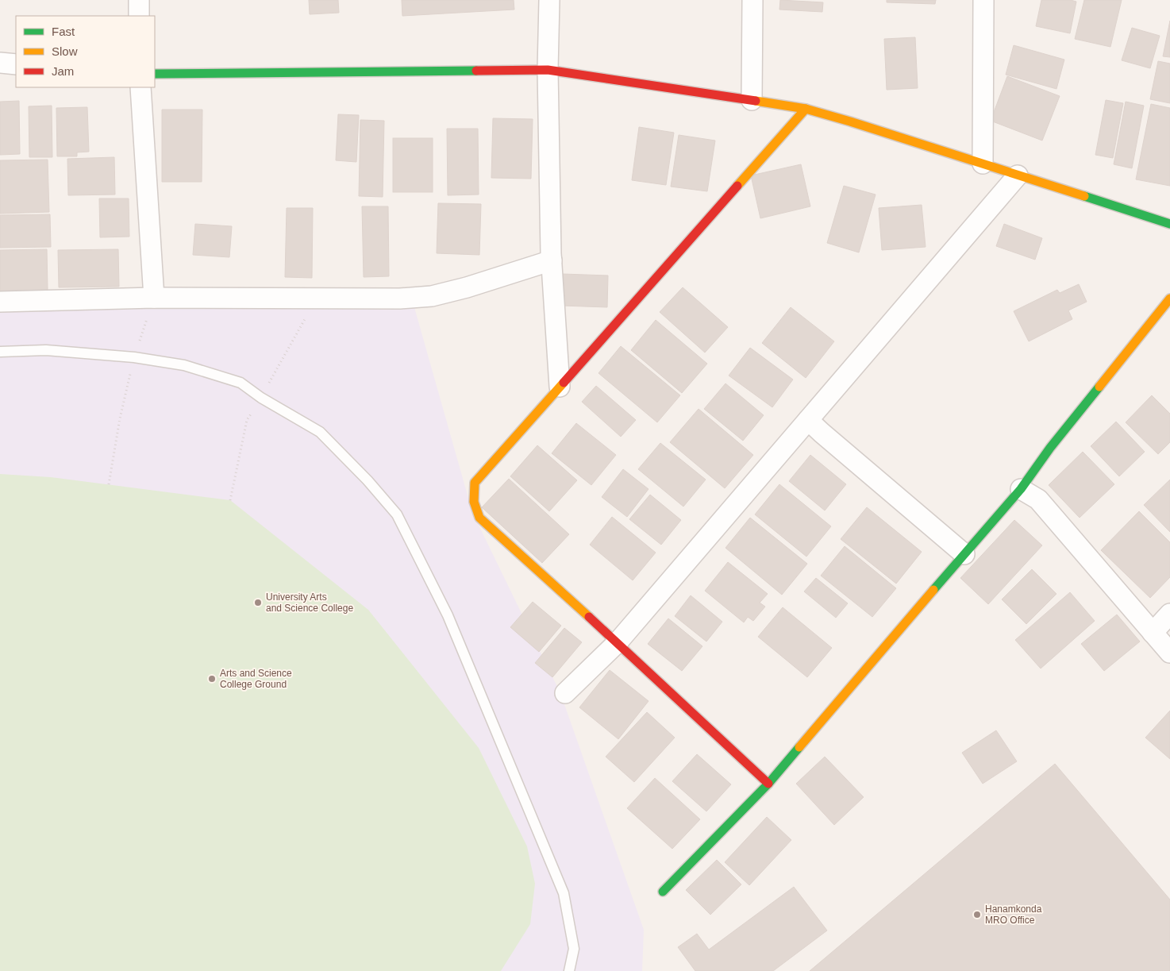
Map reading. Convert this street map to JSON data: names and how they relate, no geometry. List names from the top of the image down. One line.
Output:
{"places":["University Arts and Science College","Arts and Science College Ground","Hanamkonda MRO Office"],"legend":["Fast","Slow","Jam"]}
